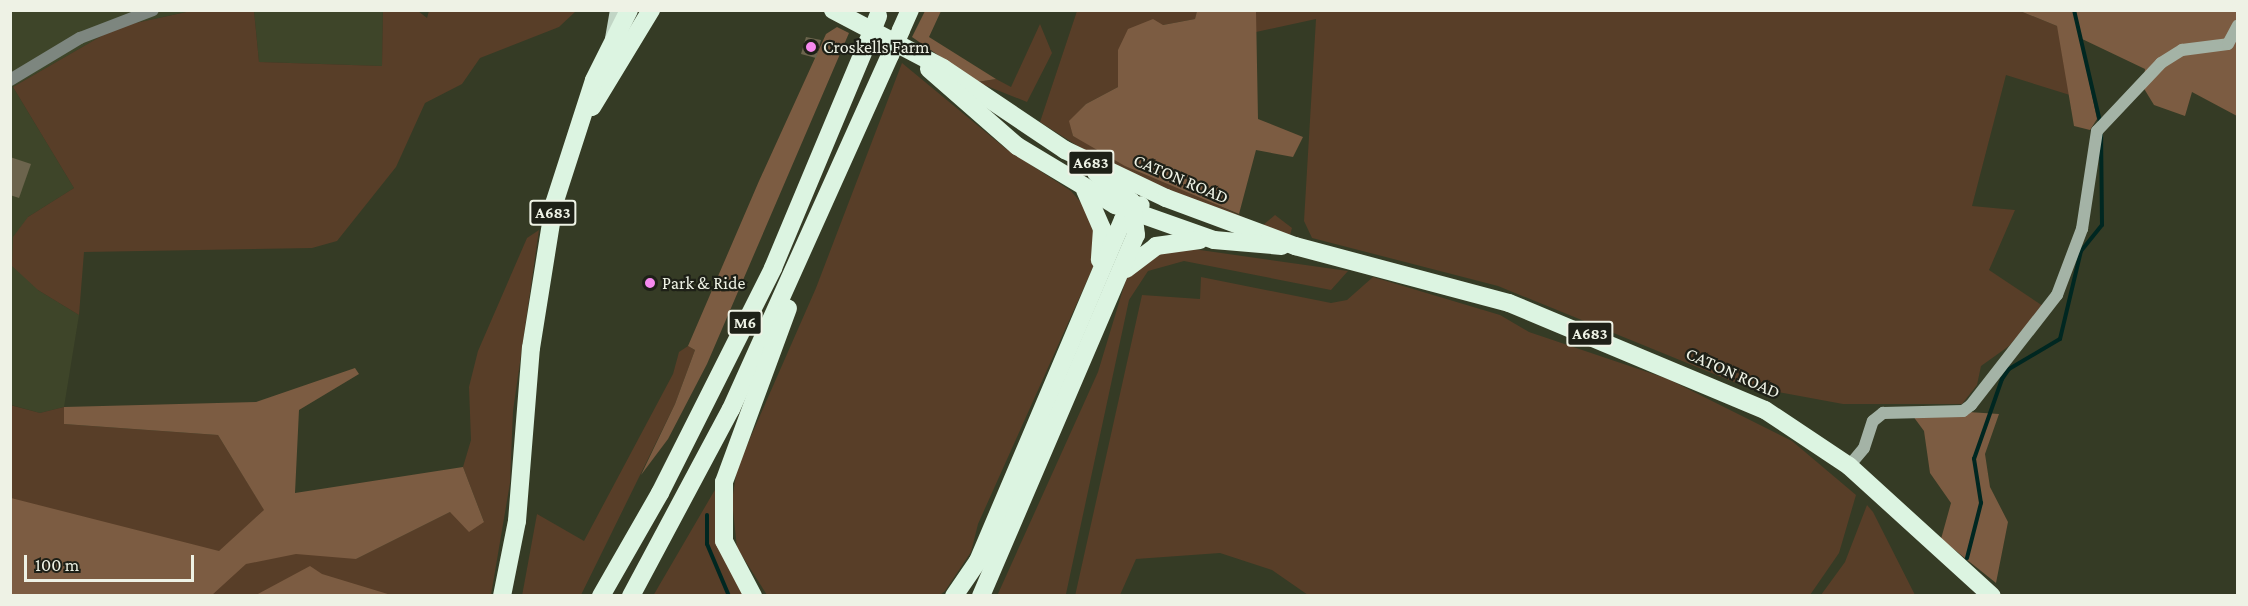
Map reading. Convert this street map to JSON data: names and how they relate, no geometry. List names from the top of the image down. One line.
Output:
{"streets":{"highway":["A683","CATON ROAD","M6"]},"places":["Croskells Farm","Park & Ride"],"scale_bar":"100 m"}
